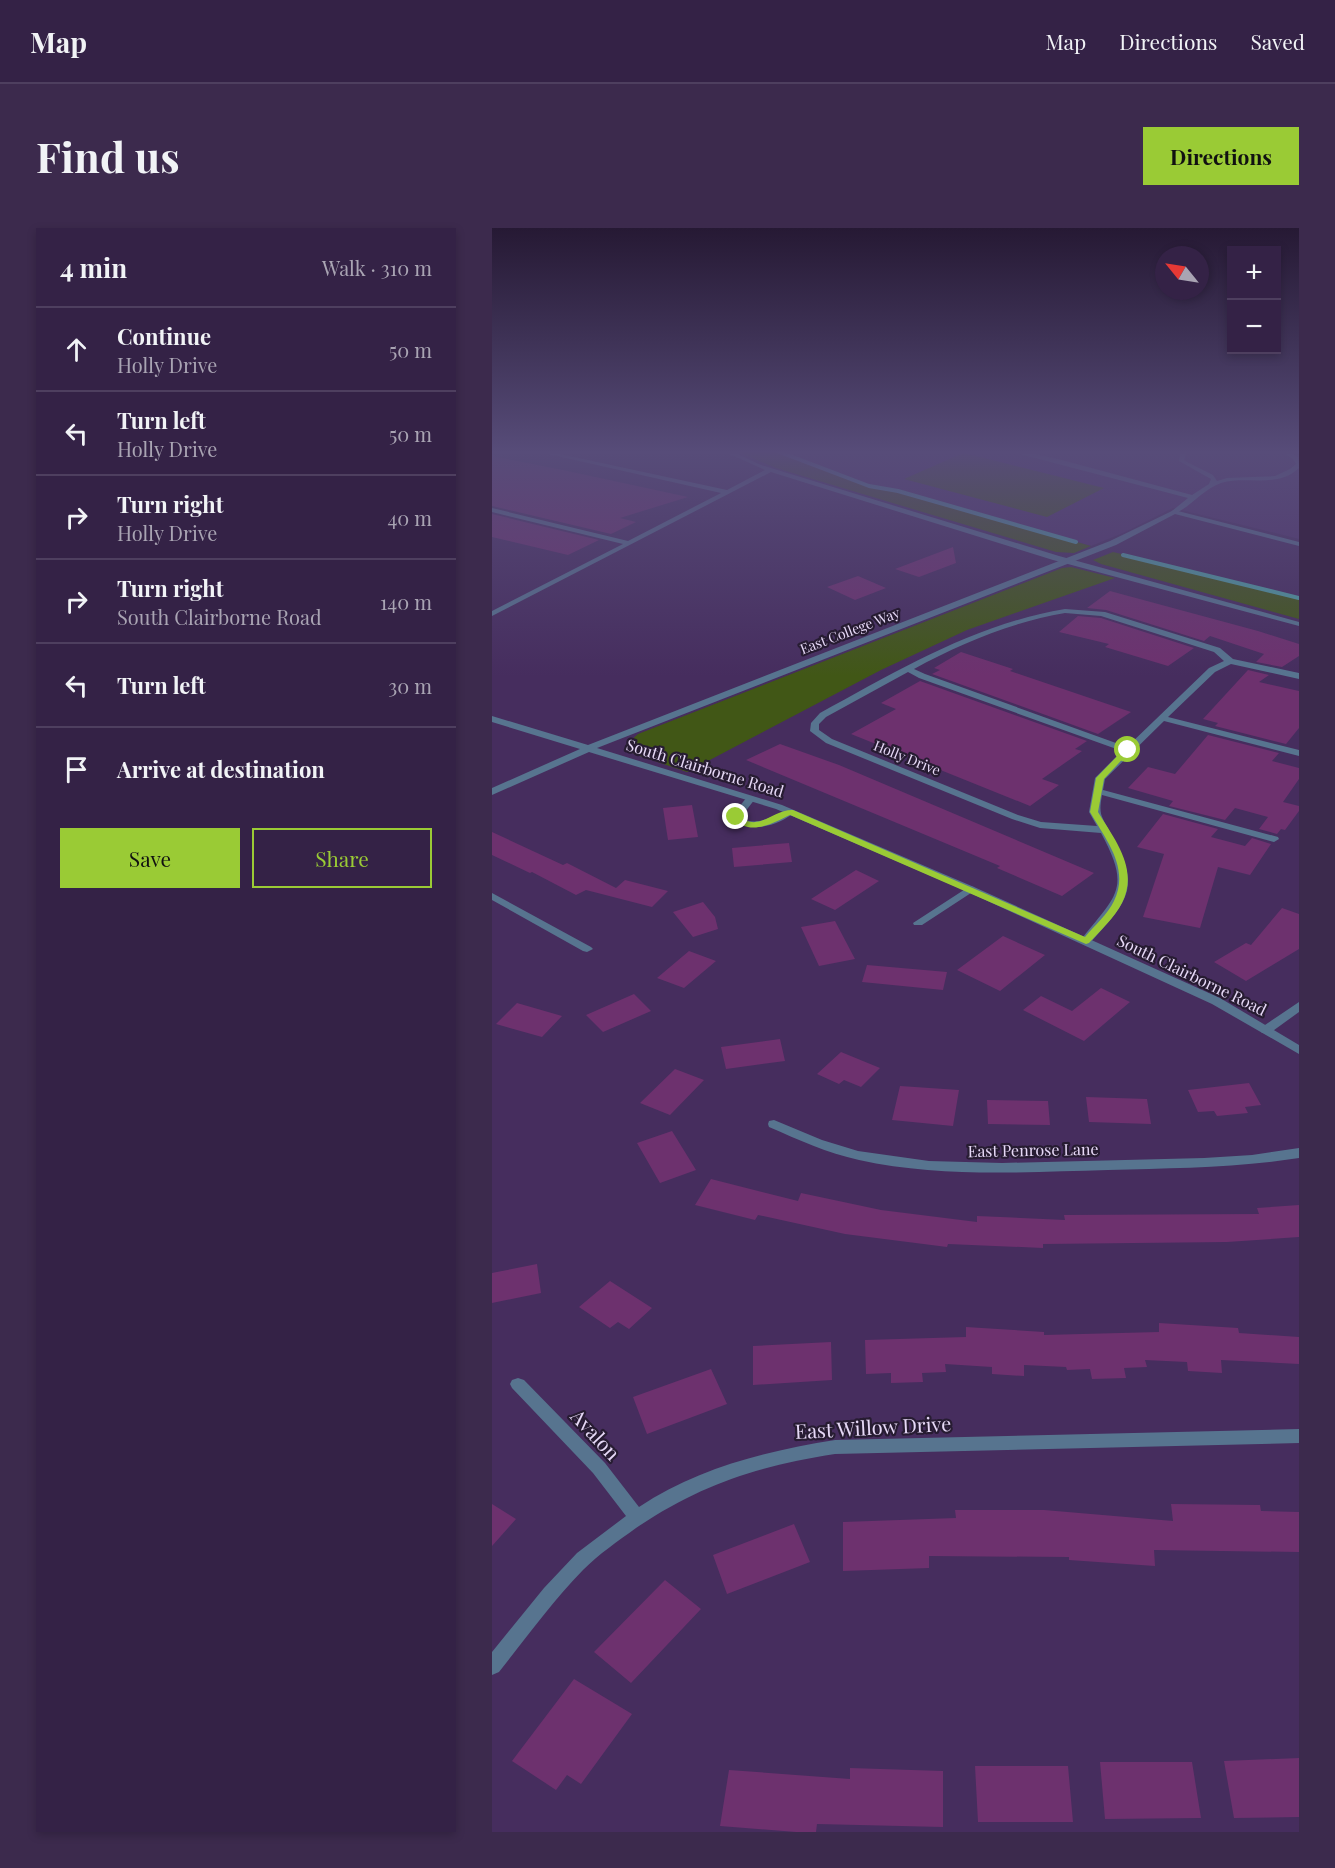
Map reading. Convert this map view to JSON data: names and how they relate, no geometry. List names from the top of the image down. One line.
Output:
{"streets":{"street":["East College Way","Holly Drive","South Clairborne Road","East Penrose Lane","East Willow Drive","Avalon"]},"crossings":[["East College Way","South Clairborne Road"],["East Willow Drive","Avalon"]],"north":"top left","page":{"header":"Map","nav":["Map","Directions","Saved"],"buttons":["Directions",["Save","Share"]],"title":"Find us","heading":["4 min","Walk · 310 m"],"map_buttons":["+","−"],"list":[["Continue","Holly Drive","50 m"],["Turn left","Holly Drive","50 m"],["Turn right","Holly Drive","40 m"],["Turn right","South Clairborne Road","140 m"],["Turn left","30 m"],"Arrive at destination"]}}
